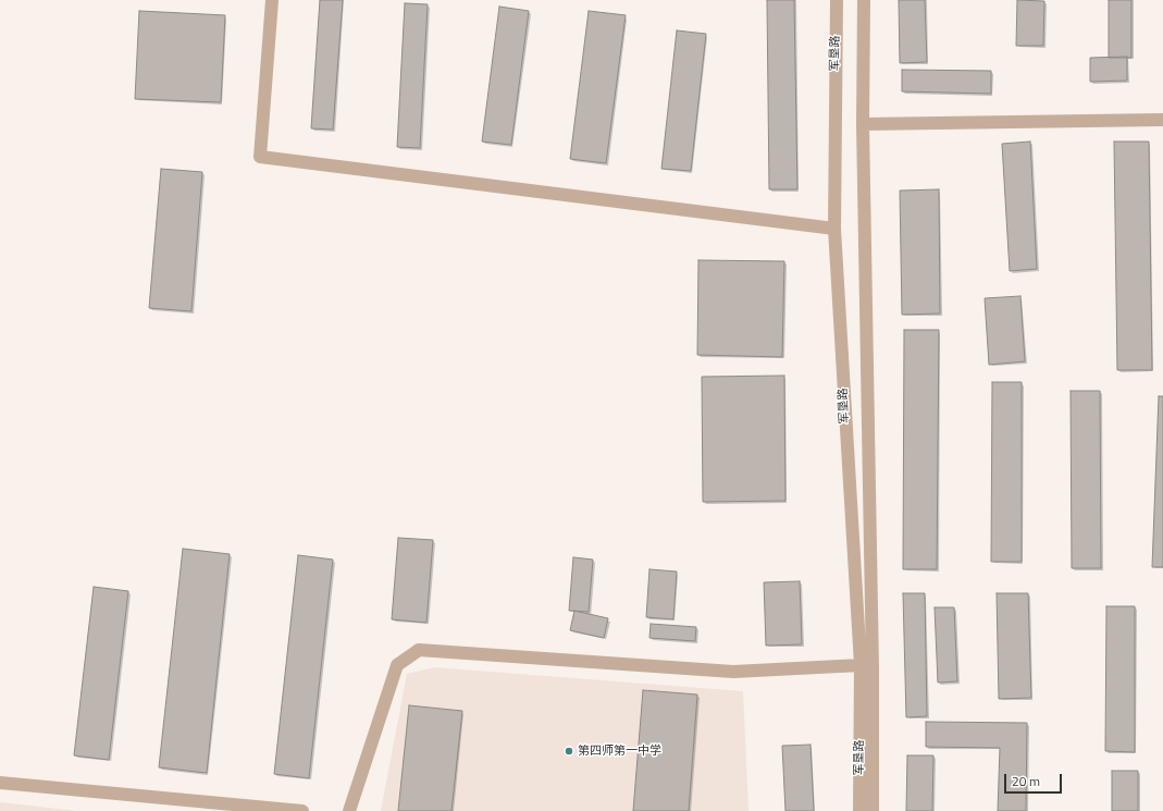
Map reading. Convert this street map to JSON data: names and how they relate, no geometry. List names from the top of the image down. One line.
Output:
{"streets":{"street":["军垦路"]},"places":["第四师第一中学"],"scale_bar":"20 m"}
